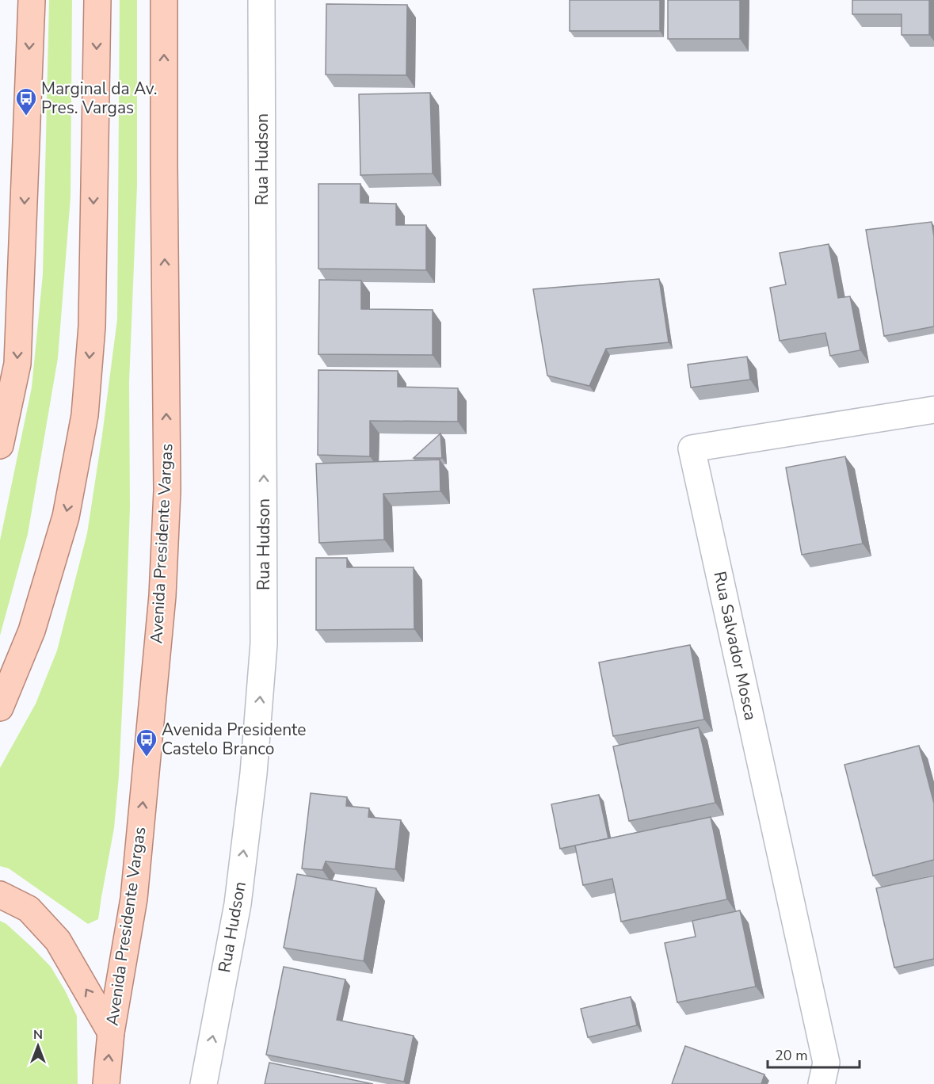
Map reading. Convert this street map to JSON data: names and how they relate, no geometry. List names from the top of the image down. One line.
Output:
{"streets":{"main road":["Avenida Presidente Vargas"],"street":["Rua Hudson","Rua Salvador Mosca"]},"one_way":["Rua Hudson"],"places":{"bus stop":["Marginal da Av. Pres. Vargas","Avenida Presidente Castelo Branco"]},"scale_bar":"20 m","north":"top"}
